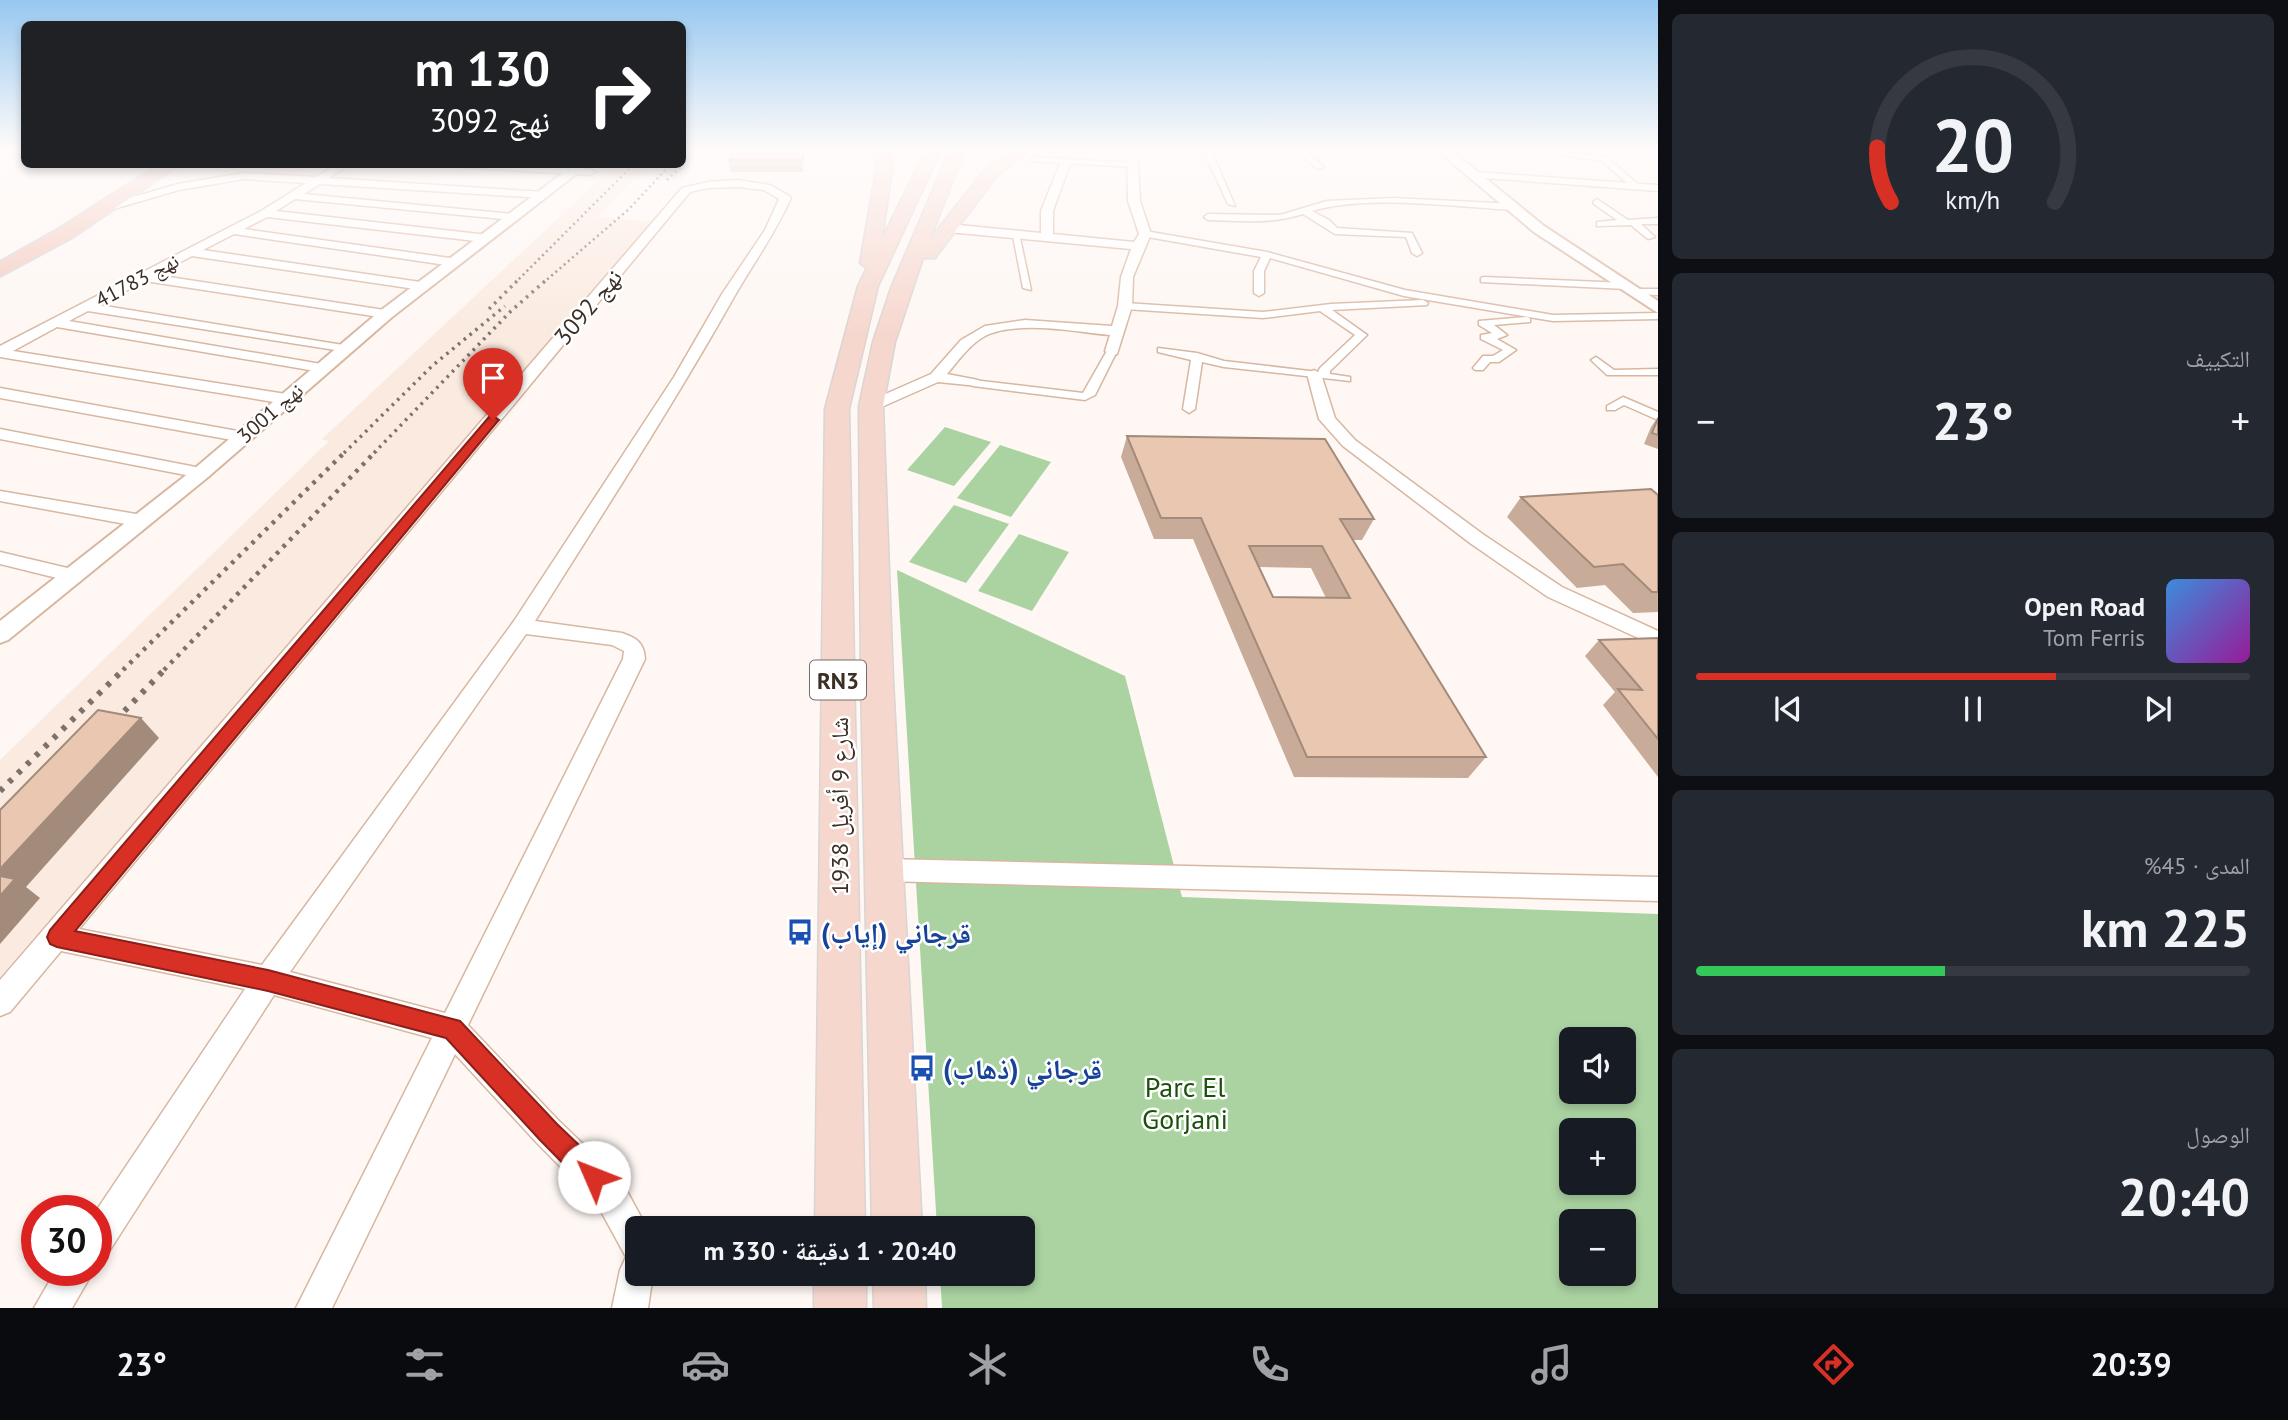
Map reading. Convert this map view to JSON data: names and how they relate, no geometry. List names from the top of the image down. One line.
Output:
{"streets":{"main road":["RN3","شارع 9 أفريل 1938"],"street":["نهج 41783","نهج 3092","نهج 3001"]},"parks":["Parc El Gorjani"],"places":{"bus stop":["قرجاني (إياب)","قرجاني (ذهاب)"]},"page":{"turn":["130 m","نهج 3092"],"tile":["التكييف",["المدى · 45%","225 km"],["الوصول","20:40"]],"heat":["−","23°","+"],"song":["Open Road","Tom Ferris"],"map_buttons":["+","−"],"limit":"30","trip":"20:40 · 1 دقيقة · 330 m","tabs":["20:39","23°"],"gauge":["20","km/h"]}}
